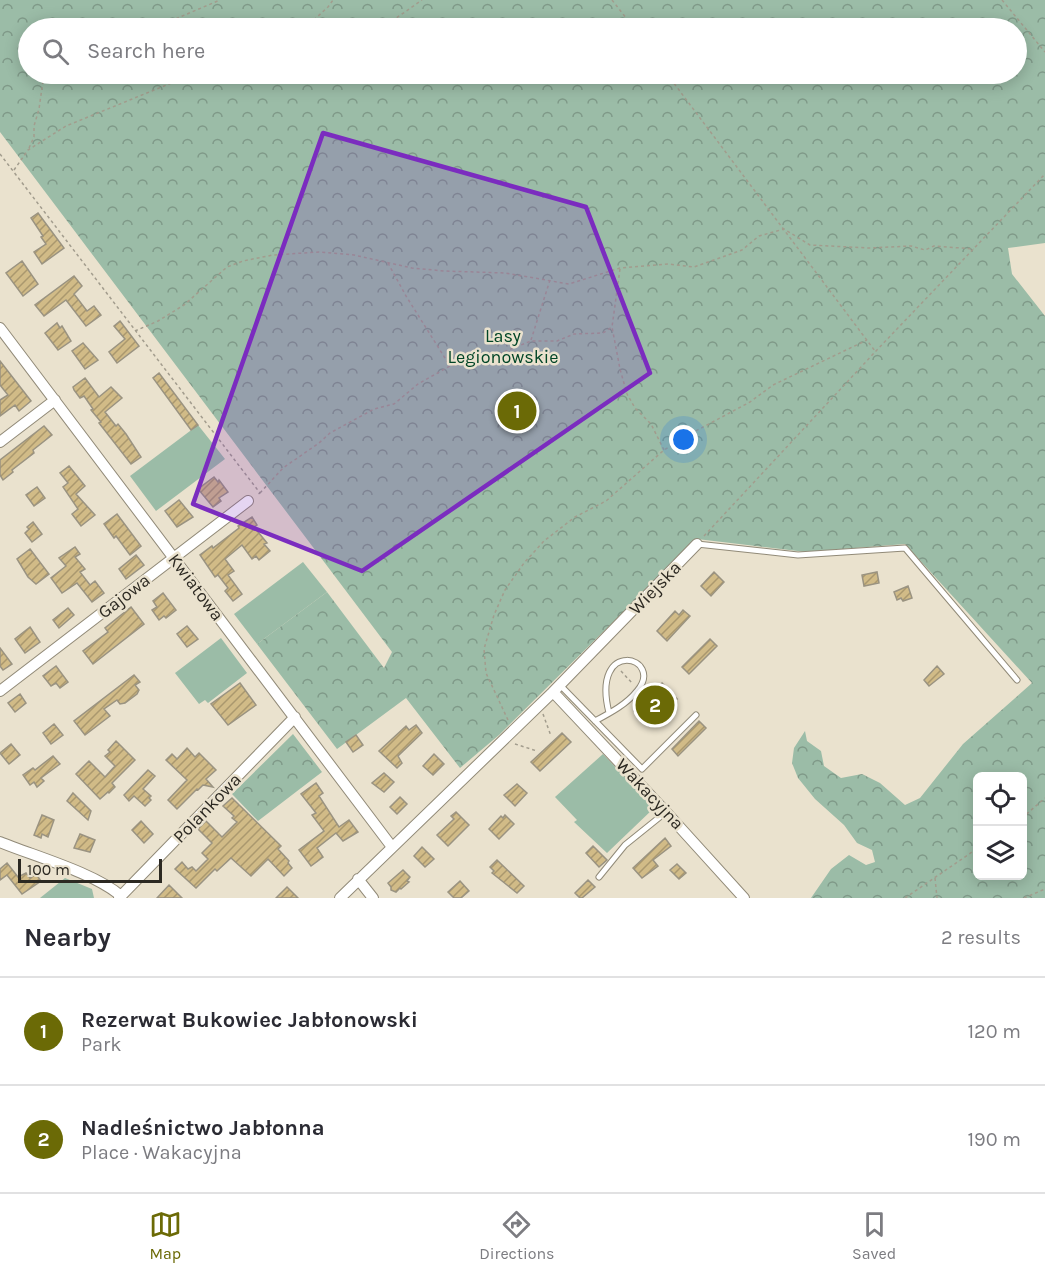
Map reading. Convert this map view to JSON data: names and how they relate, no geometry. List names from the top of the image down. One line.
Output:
{"streets":{"street":["Kwiatowa","Wiejska","Gajowa","Wakacyjna","Polankowa"]},"crossings":[["Kwiatowa","Wiejska"],["Kwiatowa","Gajowa"],["Kwiatowa","Polankowa"],["Wiejska","Wakacyjna"]],"parks":["Lasy Legionowskie"],"scale_bar":"100 m","page":{"search":"Search here","pins":["1","2"],"scale":"100 m","heading":["Nearby","2 results"],"list":[{"mark":"1","name":"Rezerwat Bukowiec Jabłonowski","note":"Park","value":"120 m"},{"mark":"2","name":"Nadleśnictwo Jabłonna","note":"Place · Wakacyjna","value":"190 m"}],"nav":["Map","Directions","Saved"]}}
